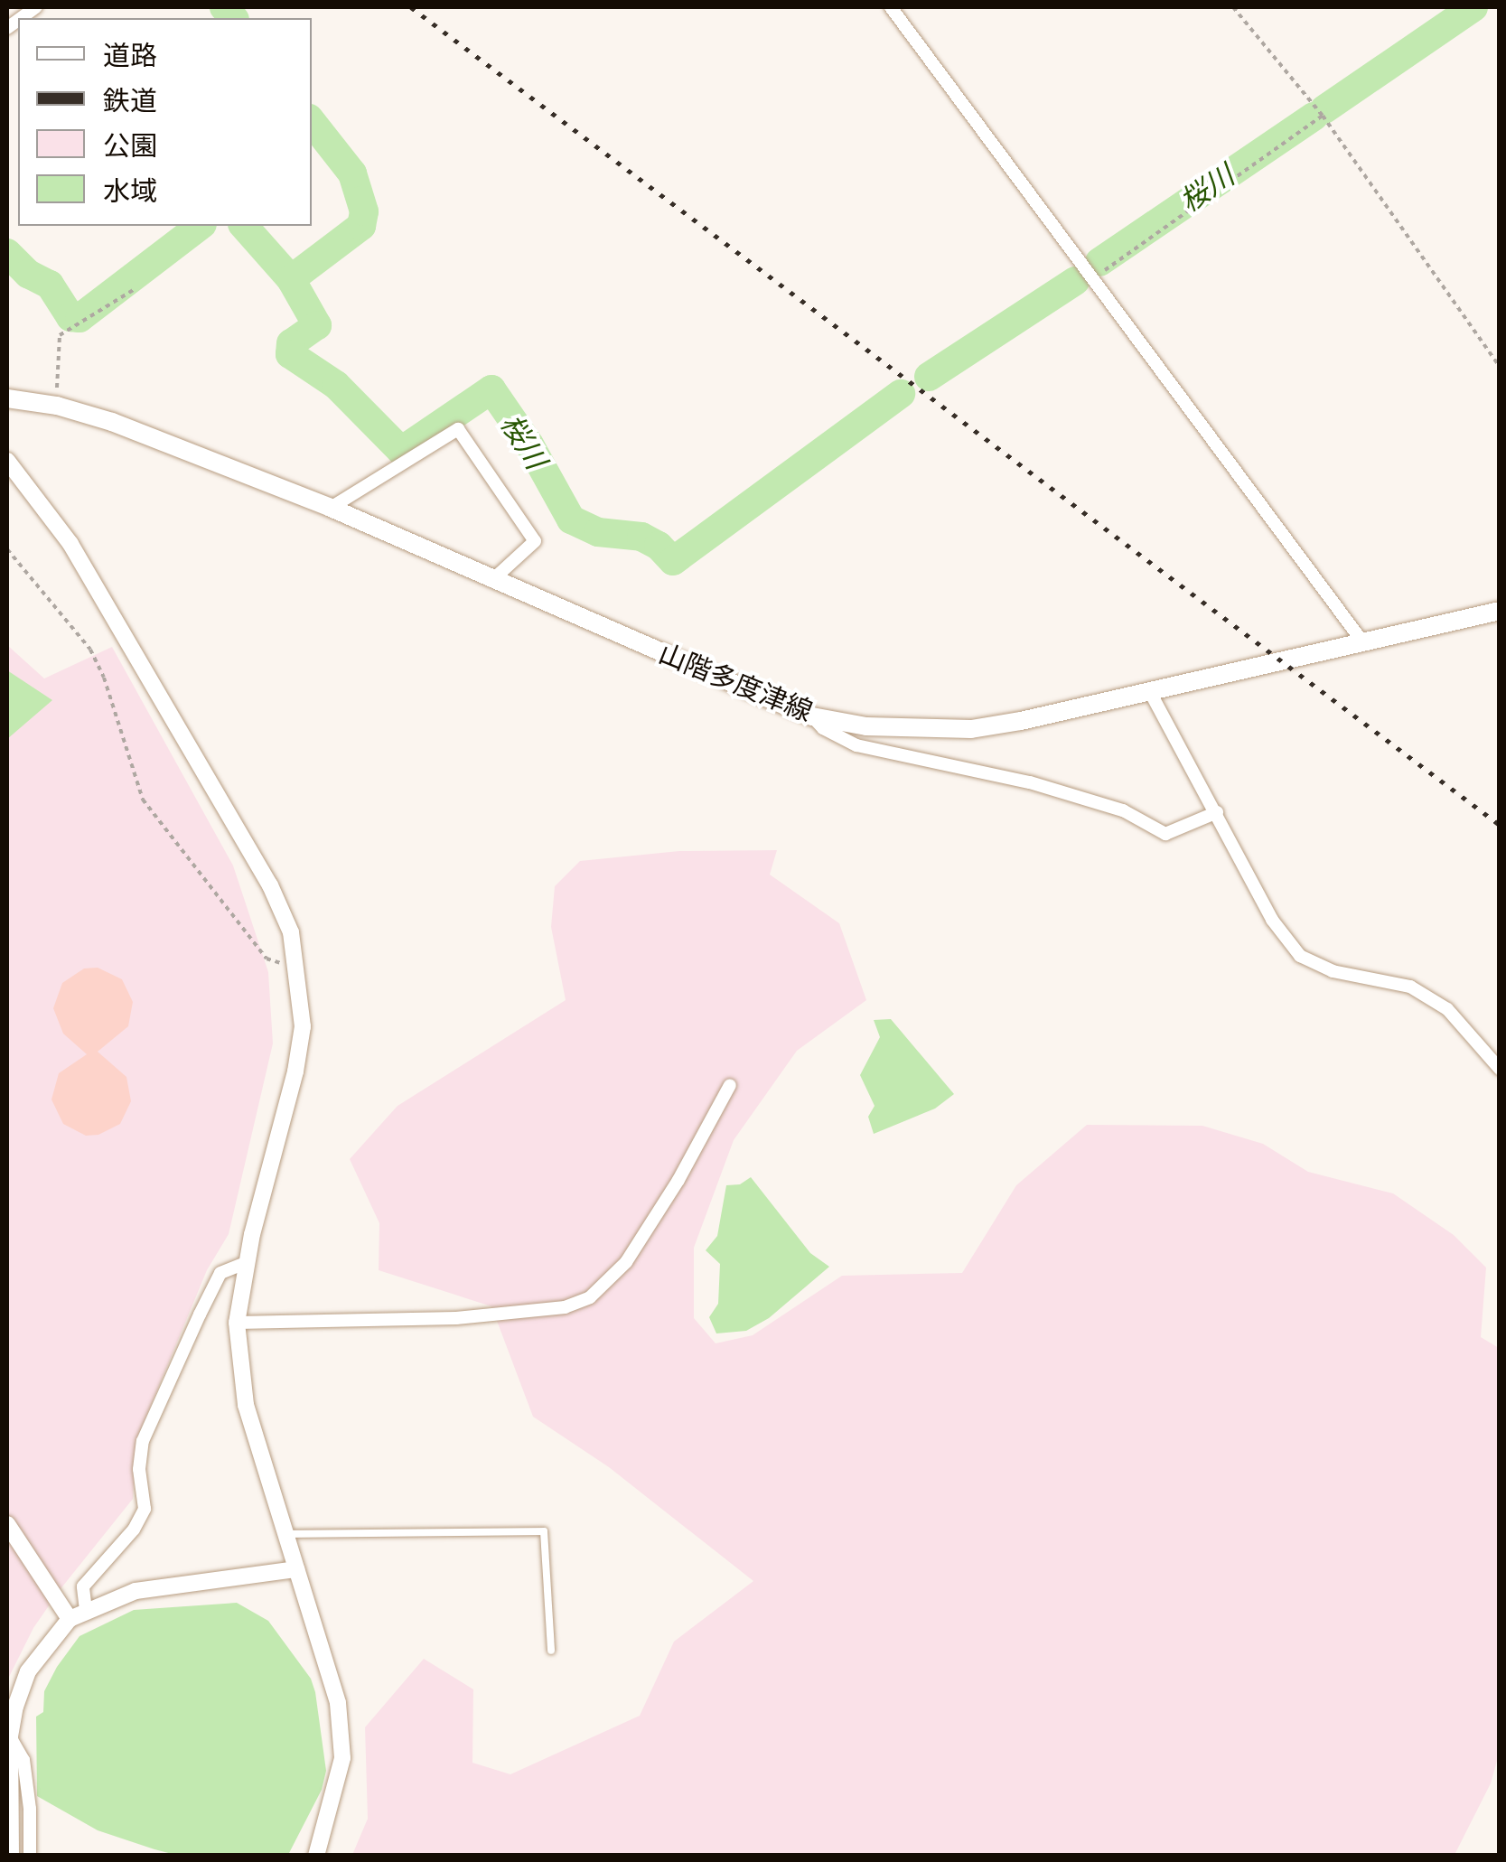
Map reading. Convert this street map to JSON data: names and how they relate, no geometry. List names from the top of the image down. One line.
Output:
{"streets":{"main road":["山階多度津線"]},"water":["桜川"],"legend":["道路","鉄道","公園","水域"]}
